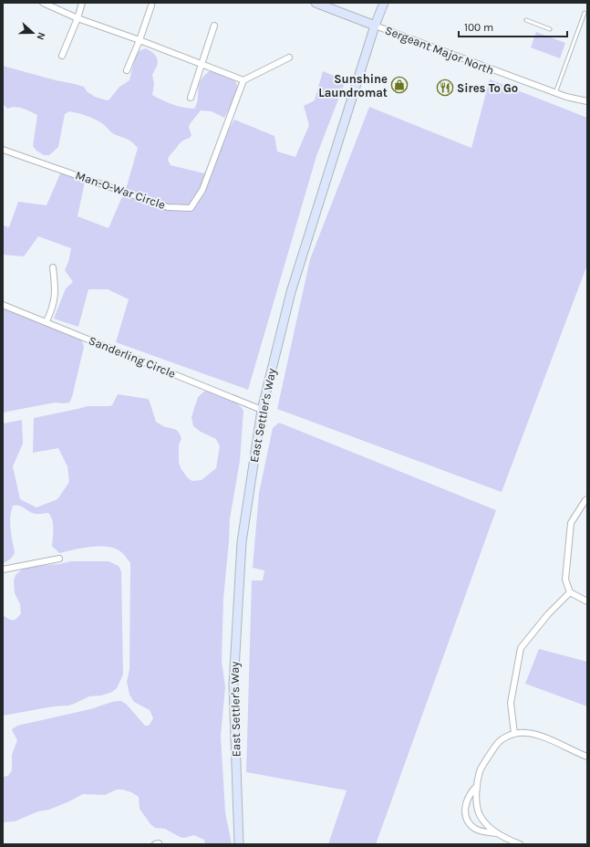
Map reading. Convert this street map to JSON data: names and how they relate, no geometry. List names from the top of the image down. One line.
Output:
{"streets":{"main road":["East Settler's Way"],"street":["Sergeant Major North","Man-O-War Circle","Sanderling Circle"]},"crossings":[["Sergeant Major North","East Settler's Way"],["Sanderling Circle","East Settler's Way"]],"places":{"shop":["Sunshine Laundromat"],"restaurant":["Sires To Go"]},"scale_bar":"100 m","north":"right"}
